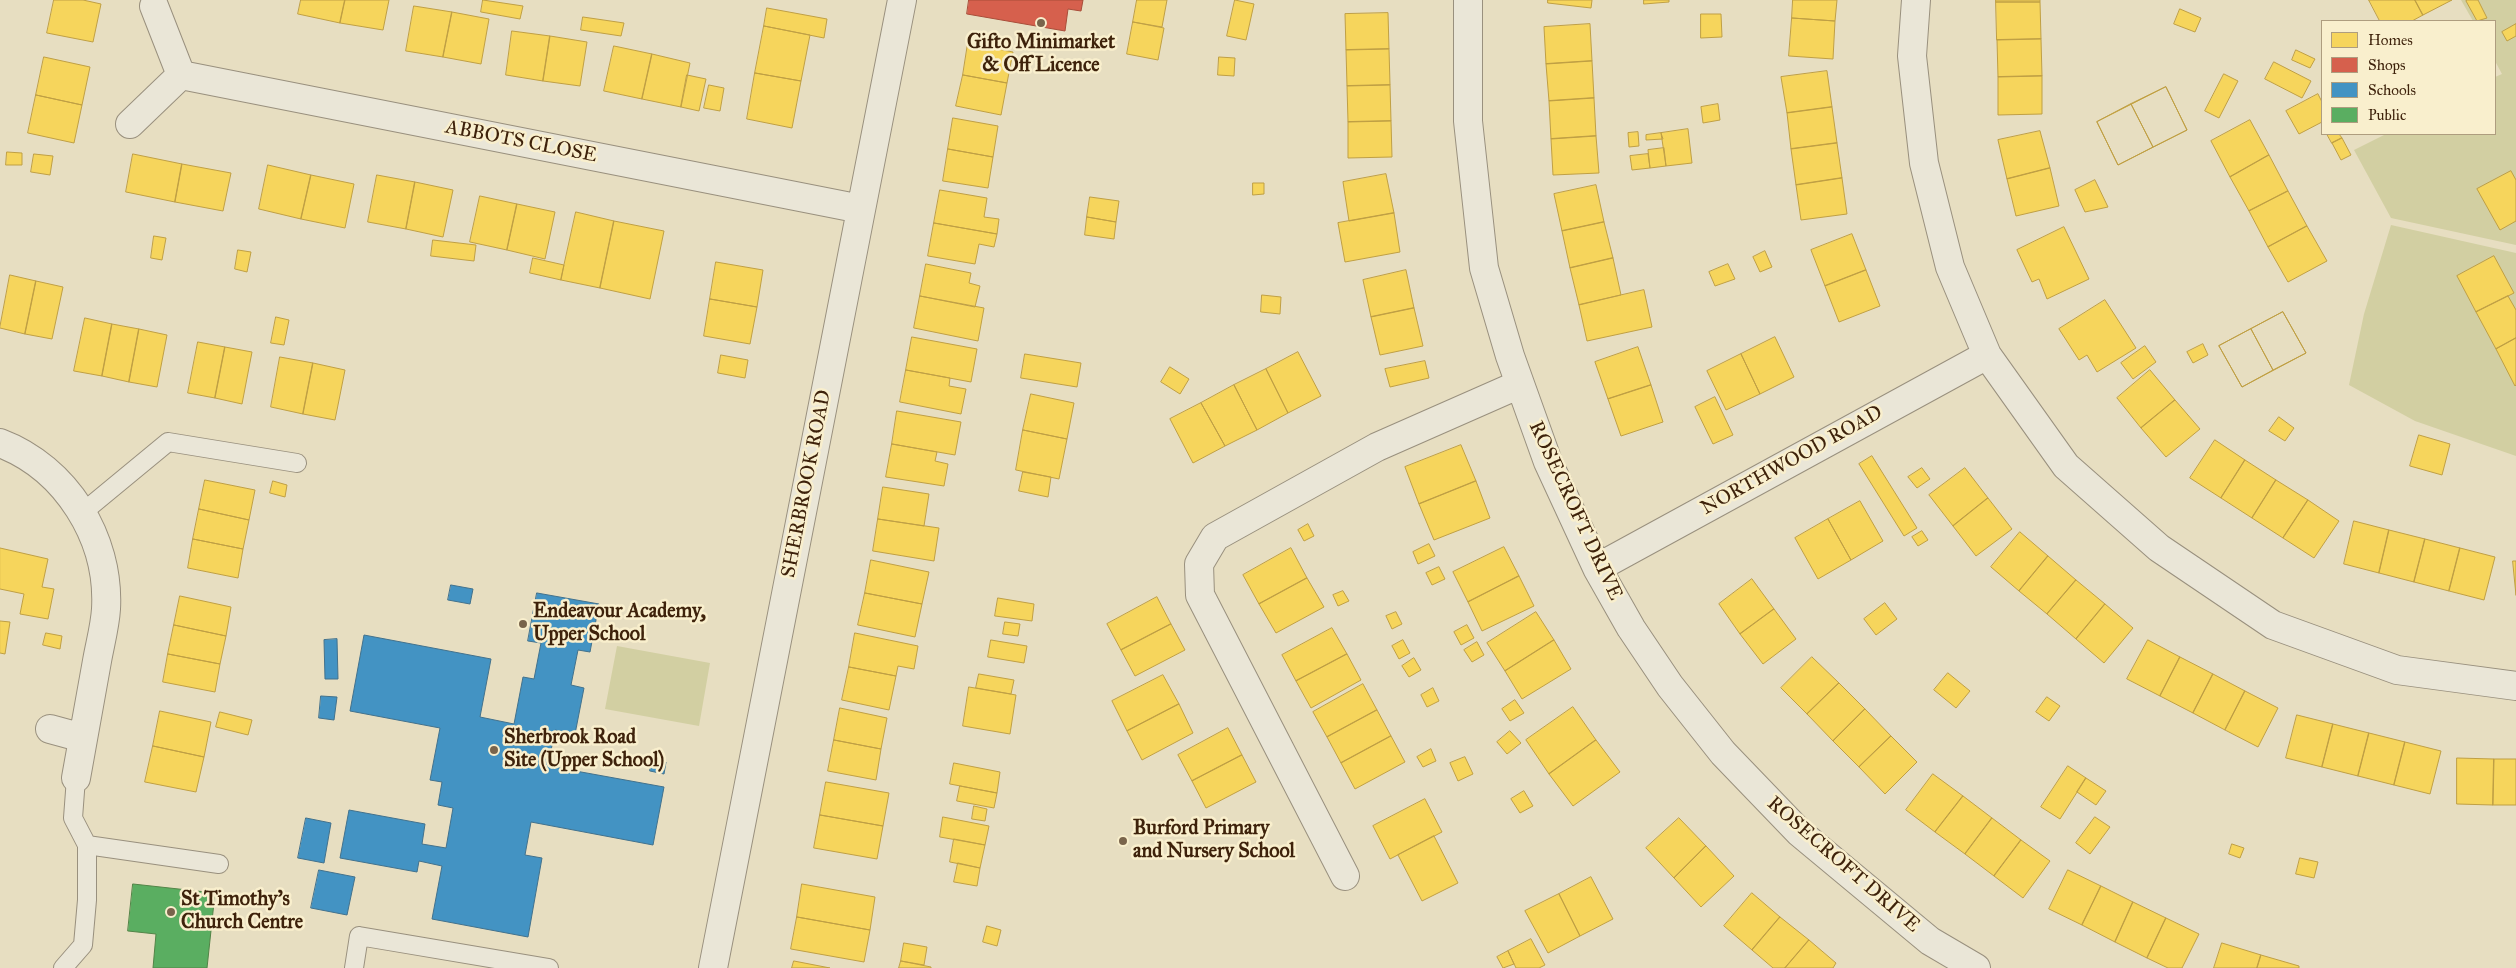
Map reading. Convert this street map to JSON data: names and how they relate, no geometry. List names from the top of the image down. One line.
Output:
{"streets":{"street":["ABBOTS CLOSE","NORTHWOOD ROAD","SHERBROOK ROAD","ROSECROFT DRIVE"]},"crossings":[["ABBOTS CLOSE","SHERBROOK ROAD"],["NORTHWOOD ROAD","ROSECROFT DRIVE"]],"places":["Gifto Minimarket & Off Licence","Endeavour Academy, Upper School","Sherbrook Road Site (Upper School)","Burford Primary and Nursery School","St Timothy's Church Centre"],"legend":["Homes","Shops","Schools","Public"]}
